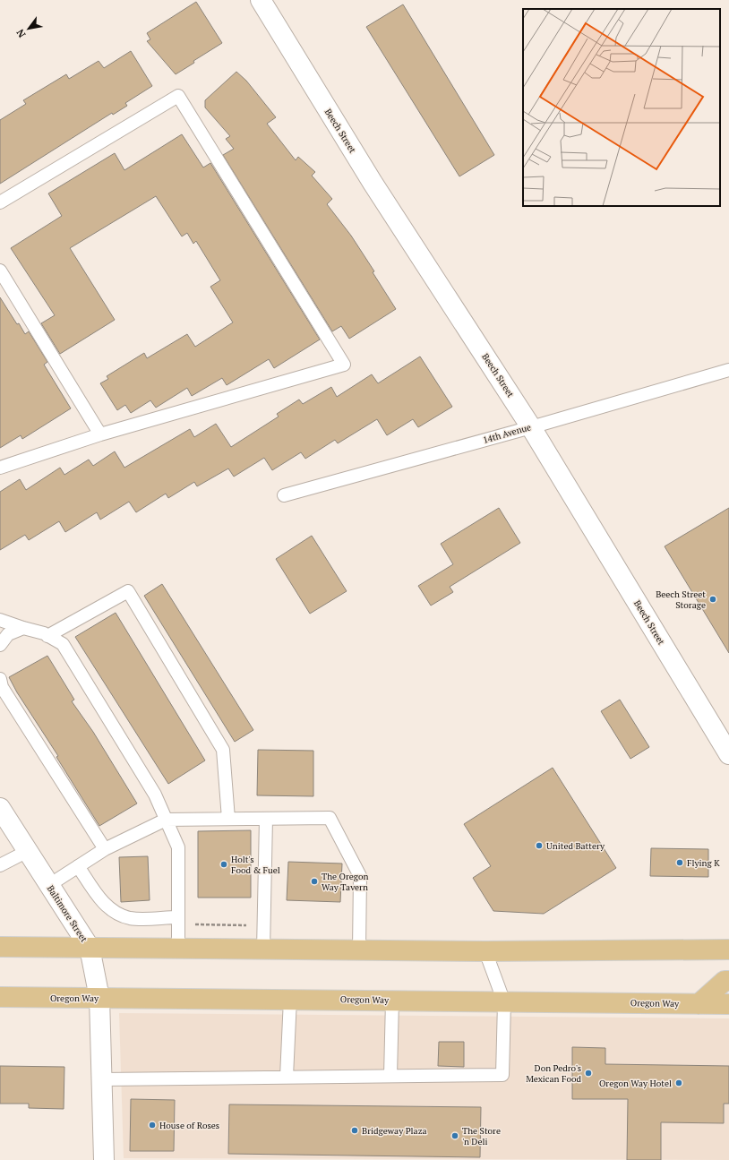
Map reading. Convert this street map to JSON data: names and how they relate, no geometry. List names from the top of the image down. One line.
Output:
{"streets":{"main road":["Oregon Way"],"street":["Beech Street","Baltimore Street"],"lane":["14th Avenue"]},"crossings":[["Beech Street","14th Avenue"],["Baltimore Street","Oregon Way"]],"places":["Beech Street Storage","United Battery","Flying K","Holt's Food & Fuel","The Oregon Way Tavern","Don Pedro's Mexican Food","Oregon Way Hotel","House of Roses","Bridgeway Plaza","The Store 'n Deli"],"north":"bottom left"}
